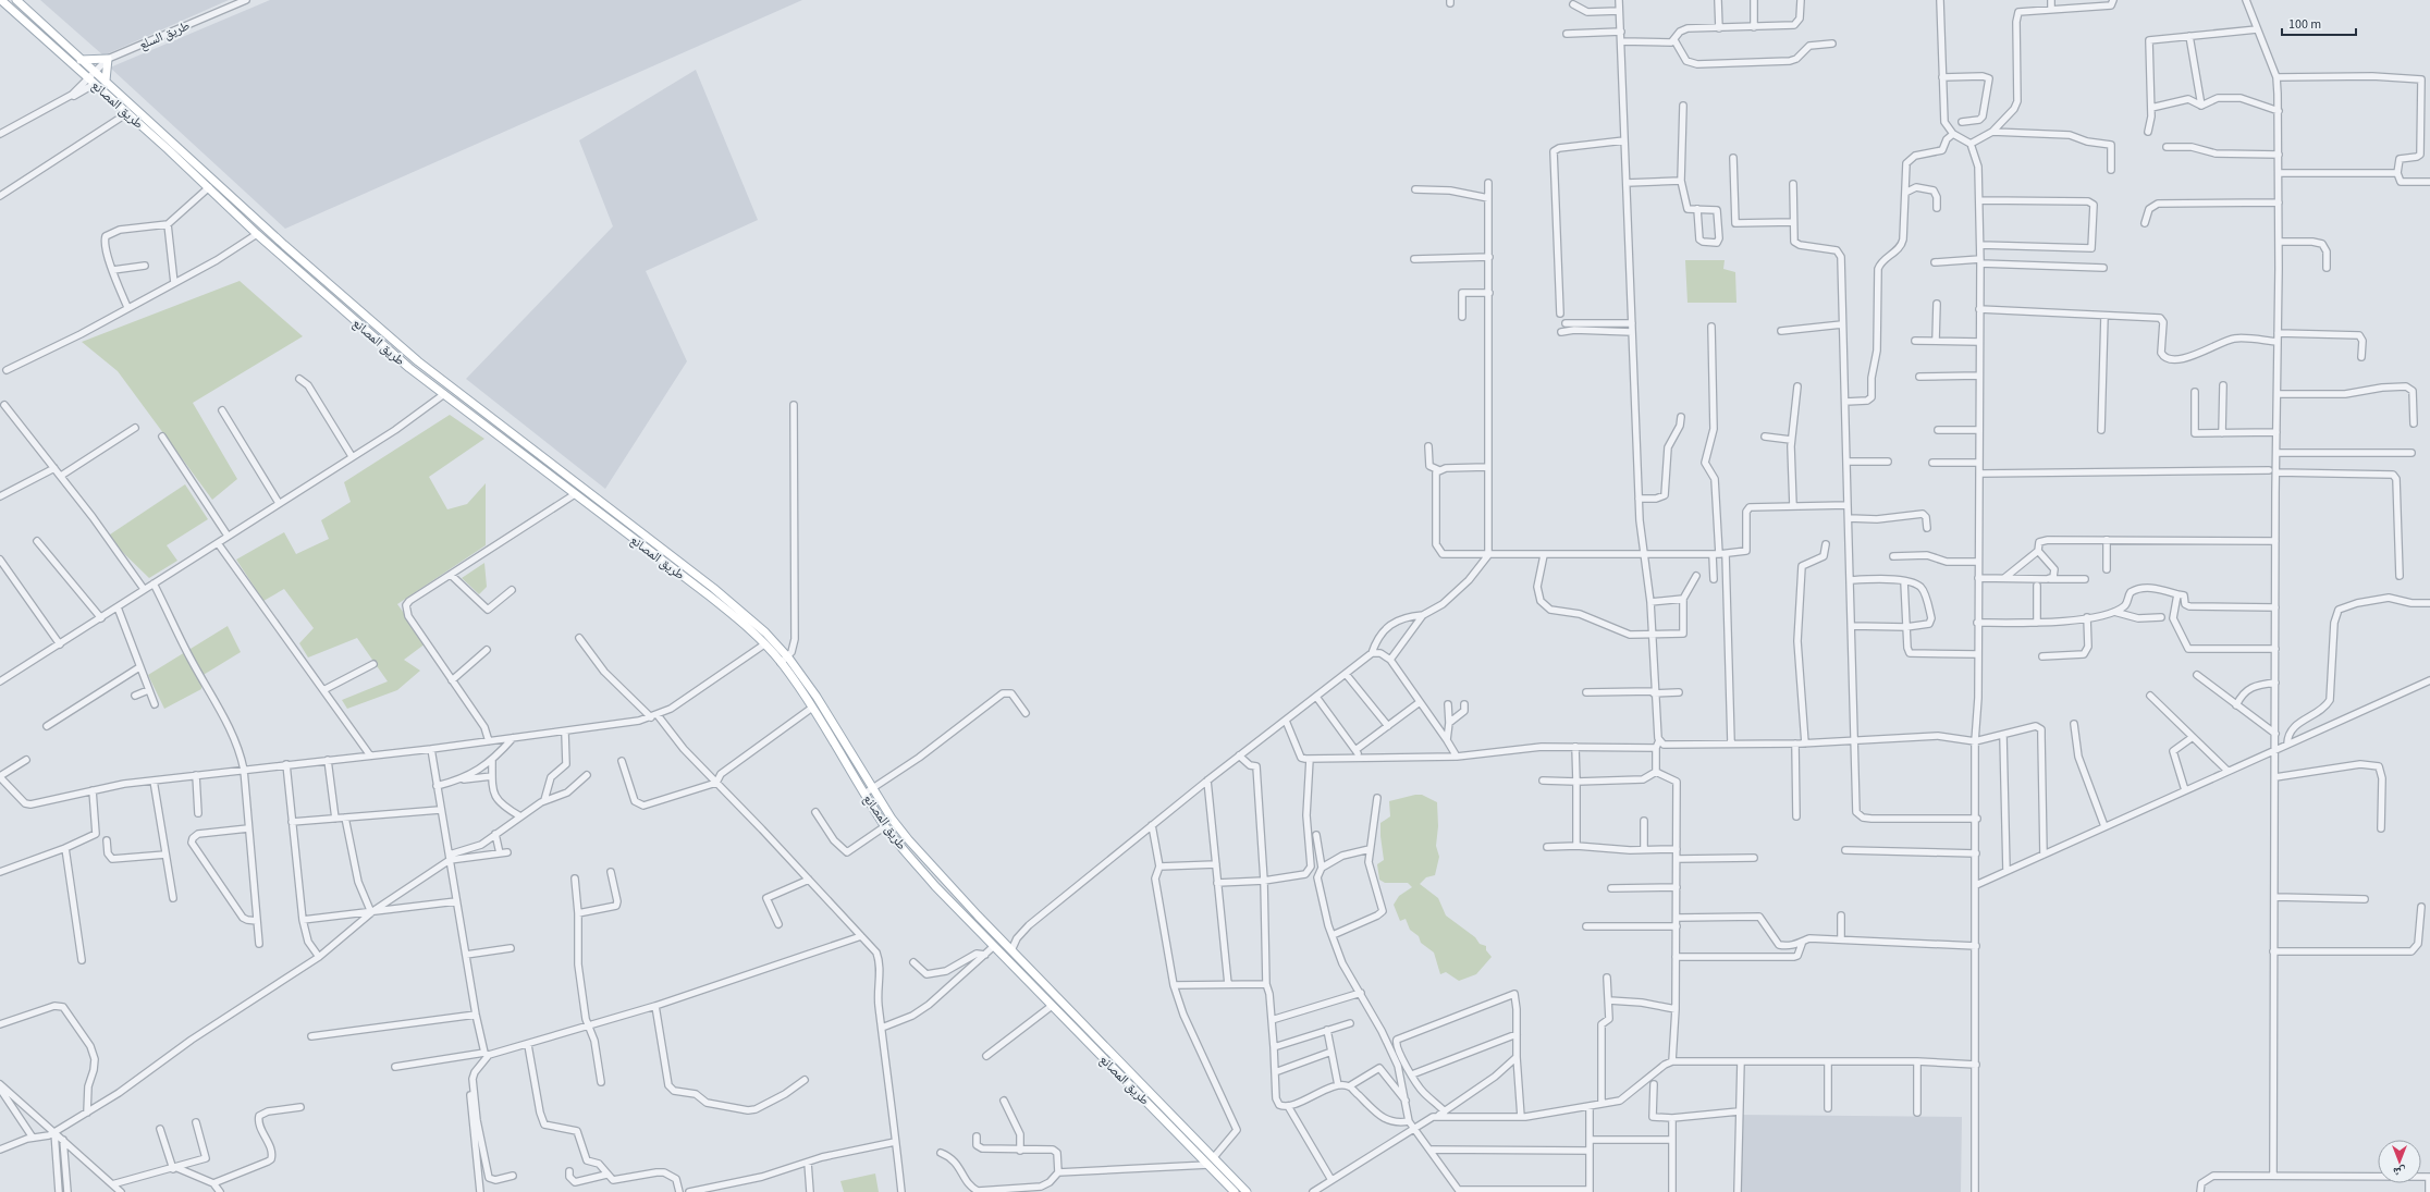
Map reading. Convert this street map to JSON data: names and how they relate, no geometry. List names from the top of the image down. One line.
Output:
{"streets":{"main road":["طريق المصانع"],"street":["طريق السلع"]},"crossings":[["طريق السلع","طريق المصانع"]],"scale_bar":"100 m","north":"bottom"}
